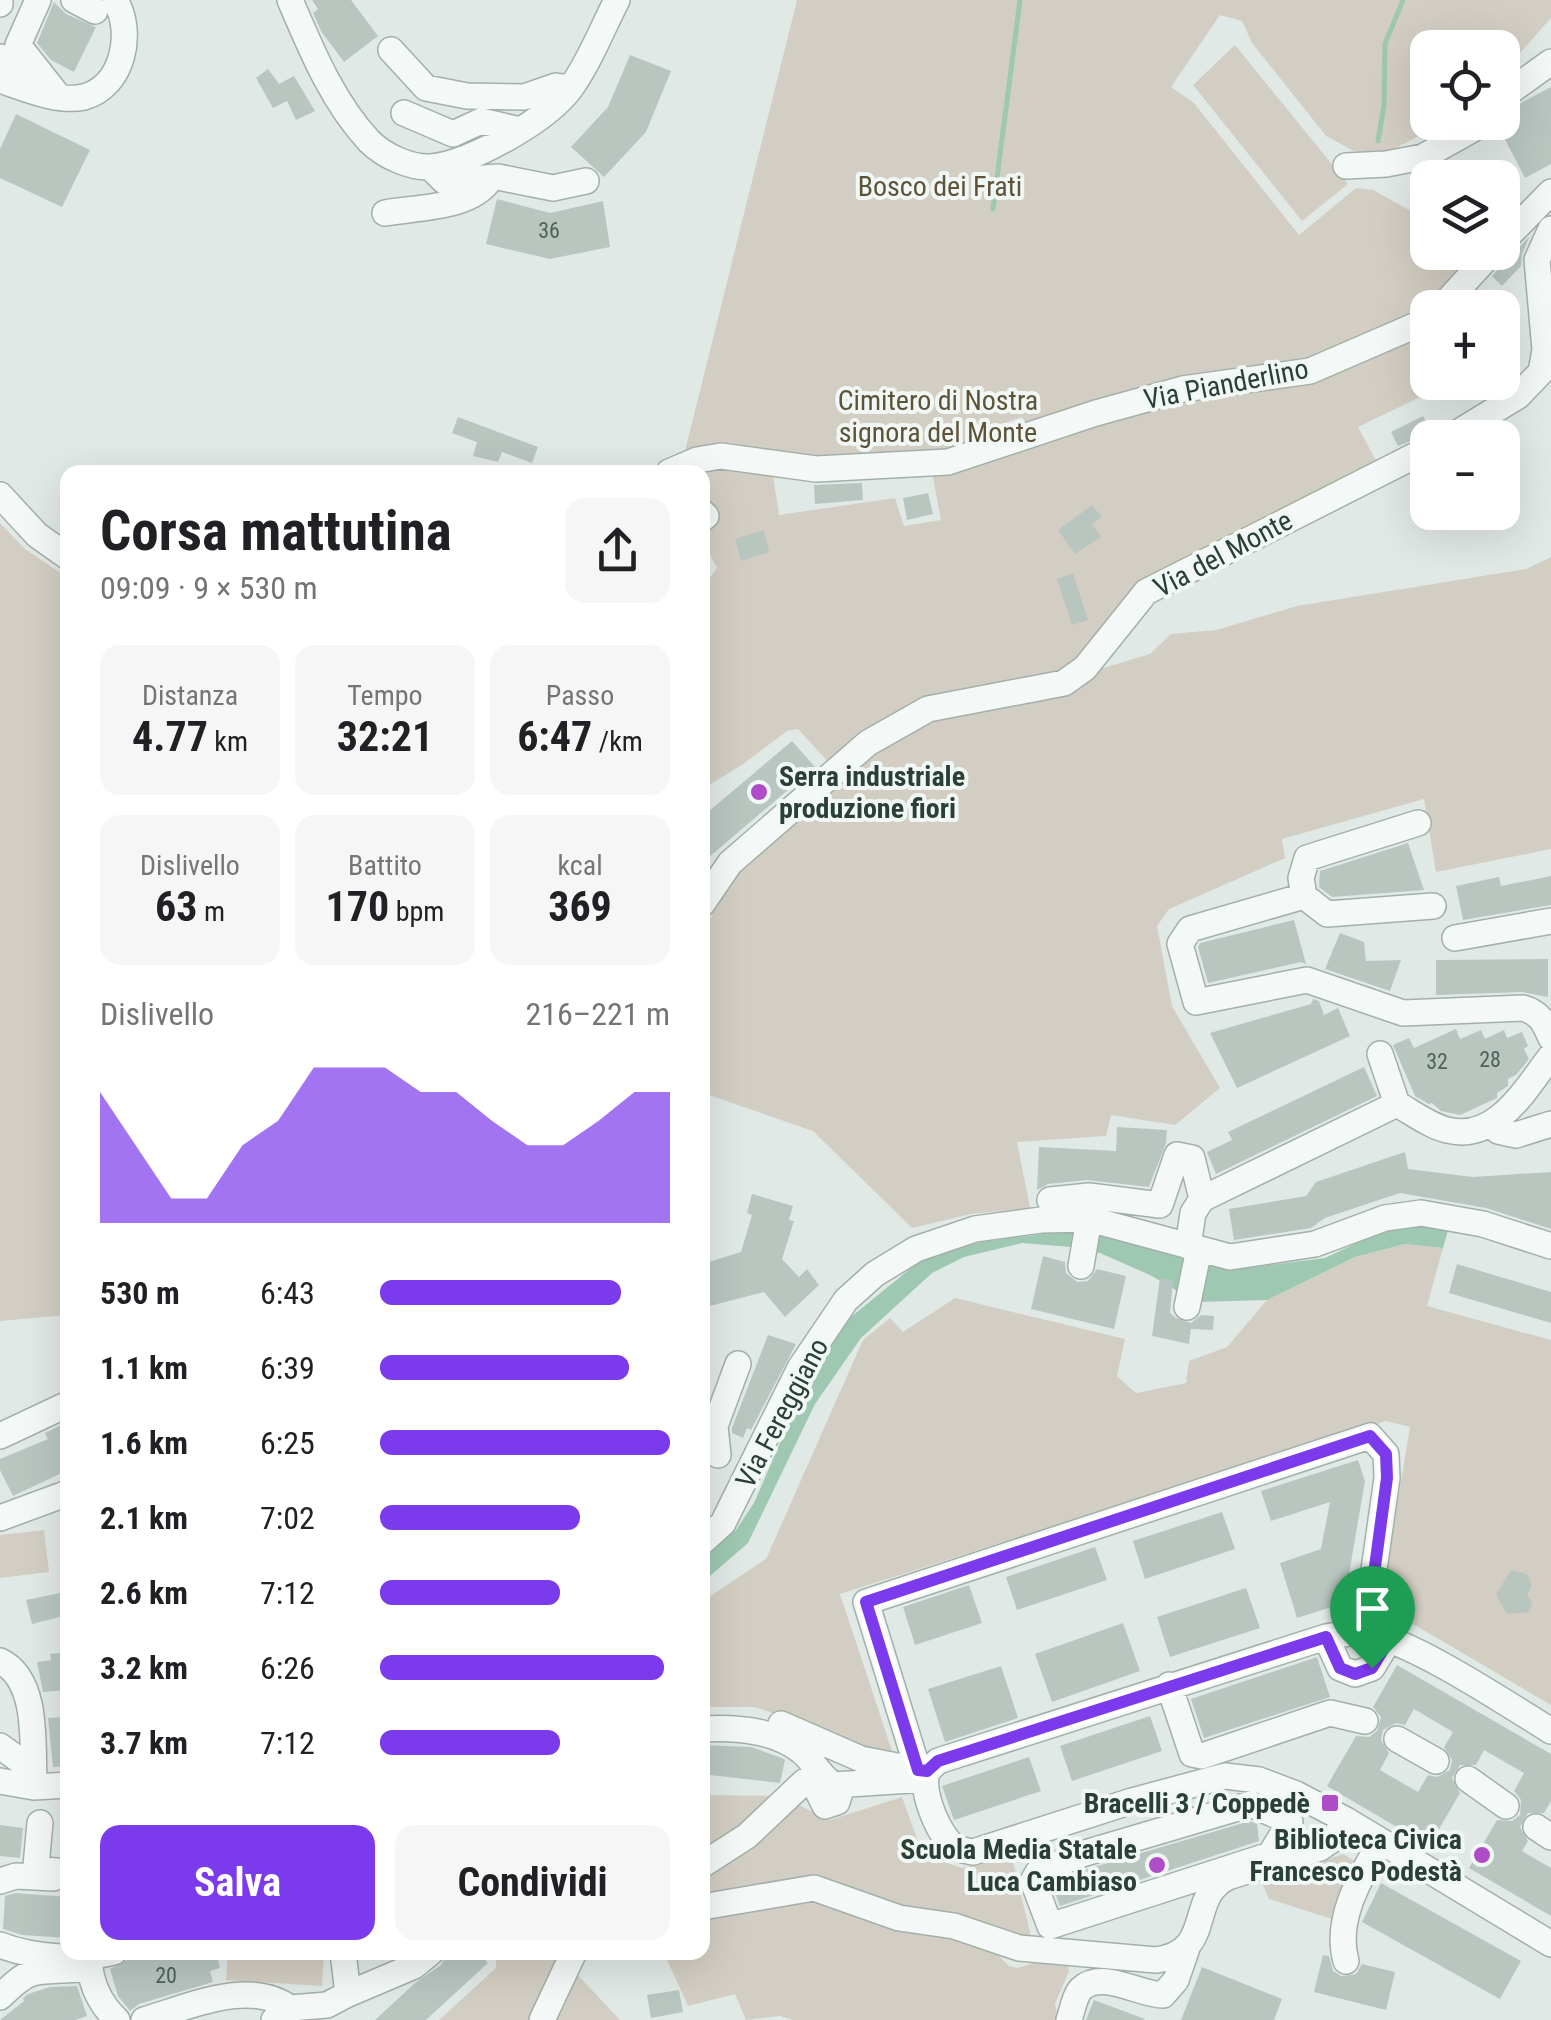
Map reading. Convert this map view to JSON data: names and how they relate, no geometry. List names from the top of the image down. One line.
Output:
{"streets":{"street":["Via Pianderlino","Via del Monte","Via Fereggiano"]},"parks":["Bosco dei Frati","Cimitero di Nostra signora del Monte"],"places":{"other":["Serra industriale produzione fiori","Biblioteca Civica Francesco Podestà","Scuola Media Statale Luca Cambiaso"],"transit":["Bracelli 3 / Coppedè"]},"house_numbers":["36","28","32","20"],"page":{"map_buttons":["+","−"],"heading":["Corsa mattutina","09:09 · 9 × 530 m"],"stats":[["Distanza","4.77 km"],["Tempo","32:21"],["Passo","6:47 /km"],["Dislivello","63 m"],["Battito","170 bpm"],["kcal","369"]],"chart":["Dislivello","216–221 m"],"list":[{"name":"530 m","note":"6:43"},{"name":"1.1 km","note":"6:39"},{"name":"1.6 km","note":"6:25"},{"name":"2.1 km","note":"7:02"},{"name":"2.6 km","note":"7:12"},{"name":"3.2 km","note":"6:26"},{"name":"3.7 km","note":"7:12"}],"buttons":["Salva","Condividi"]}}
